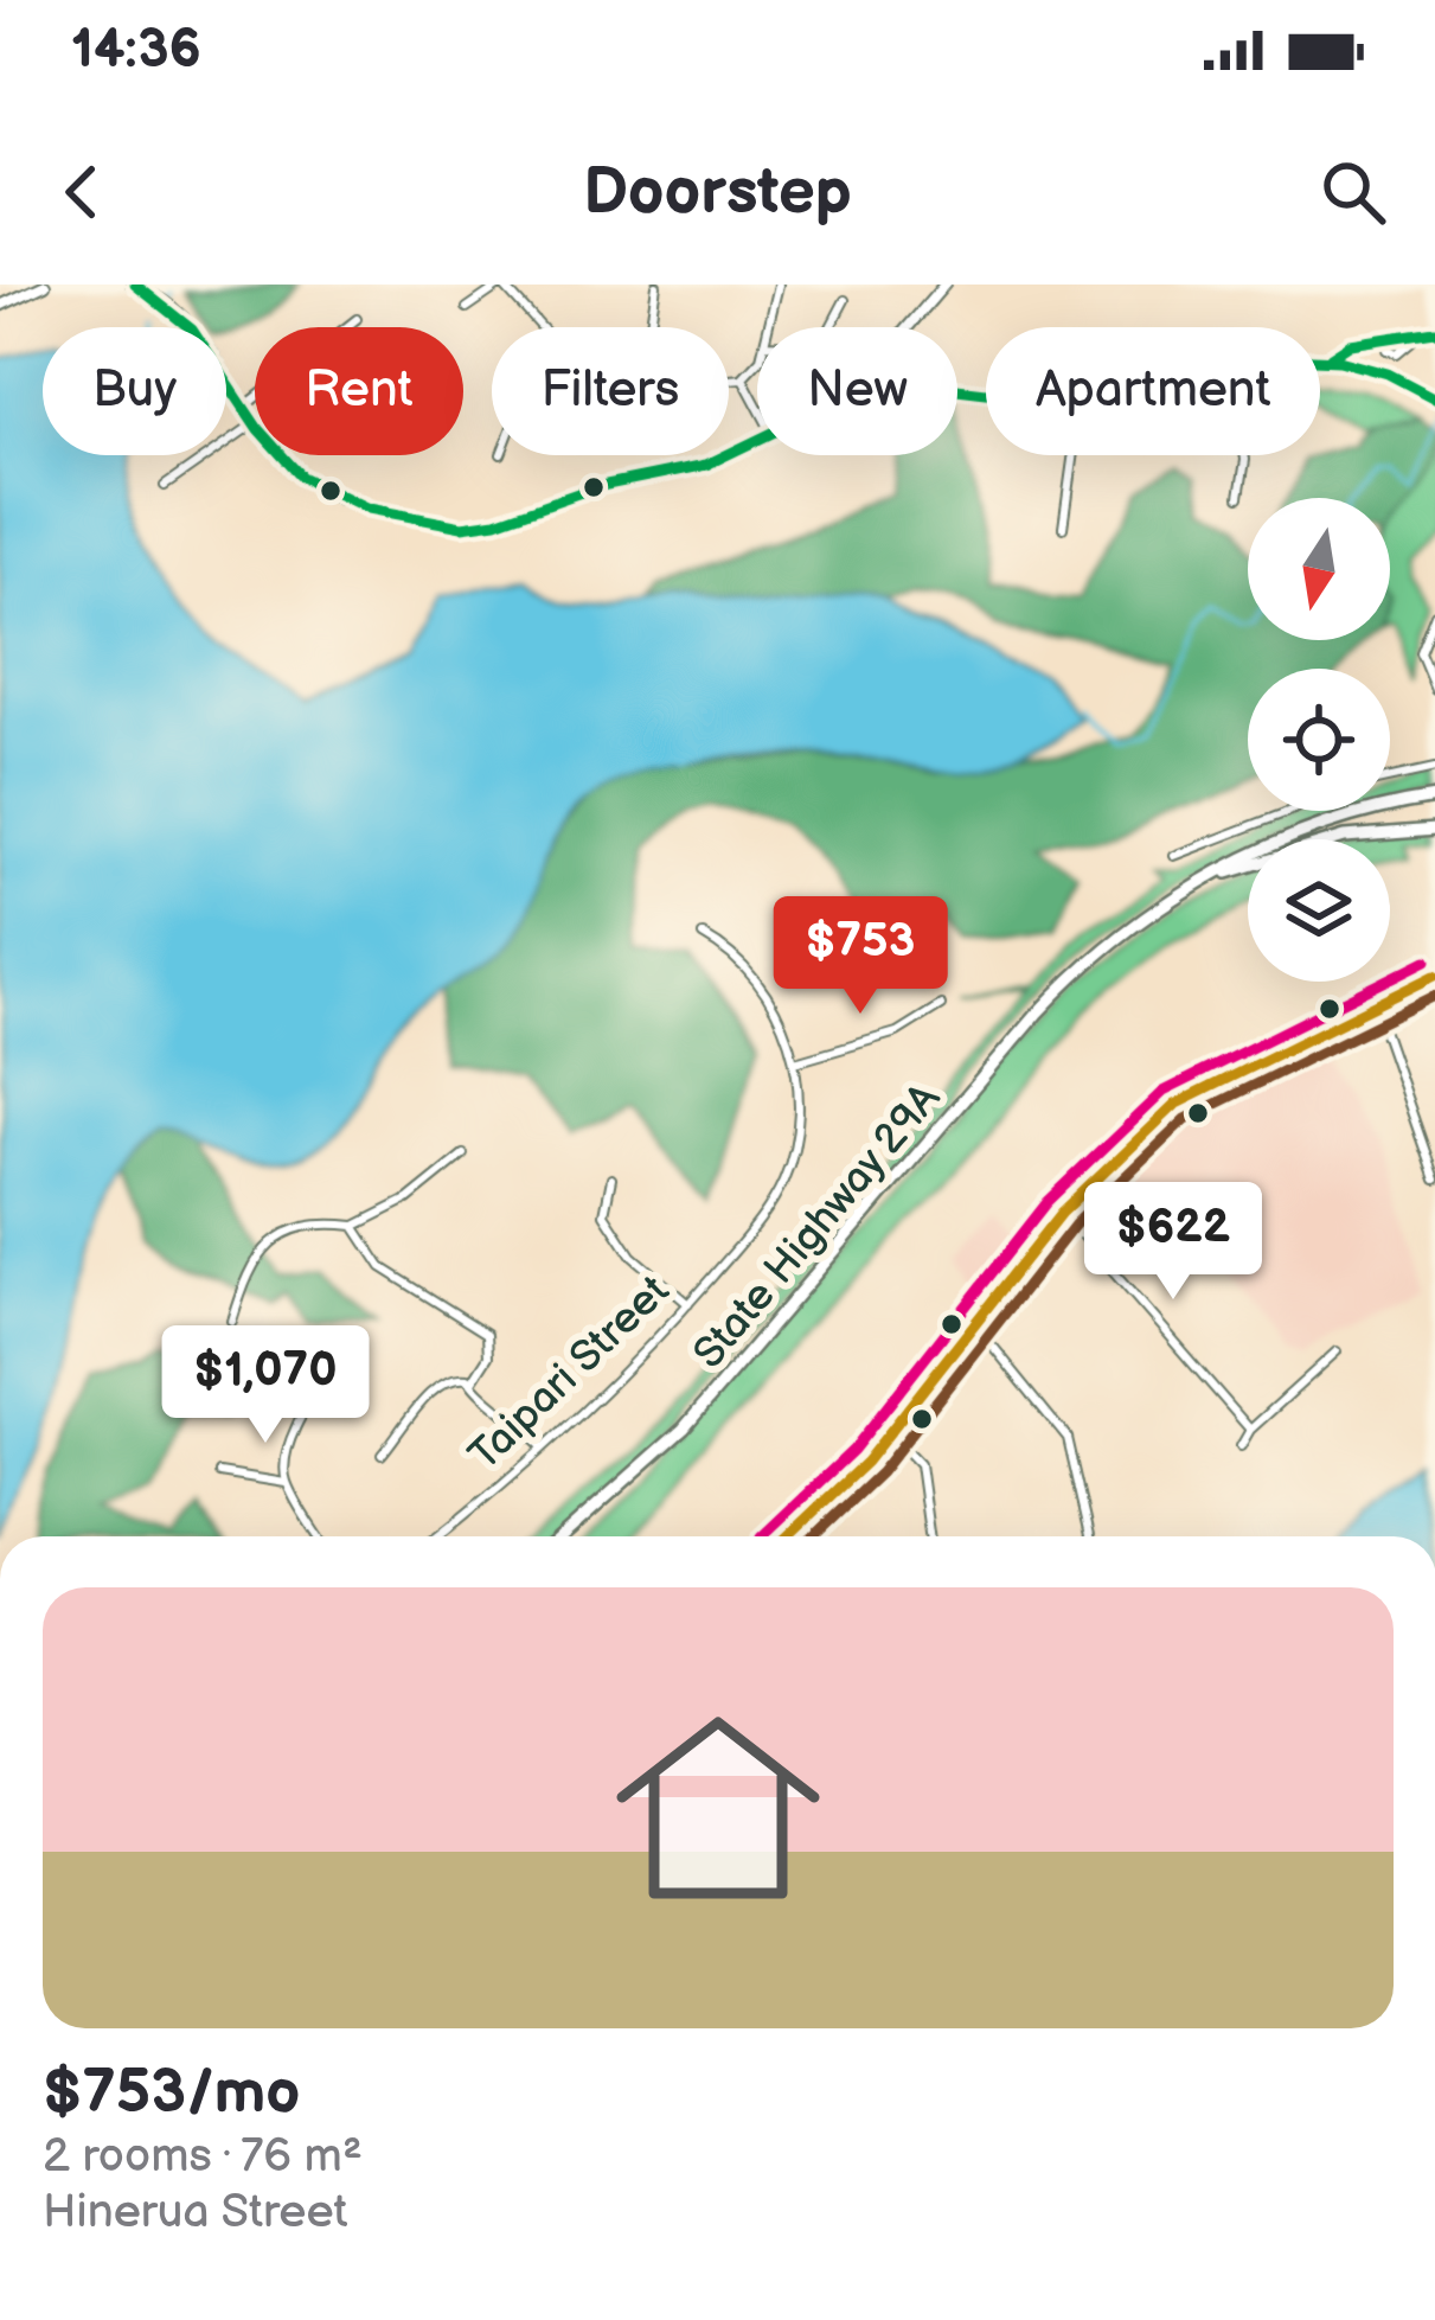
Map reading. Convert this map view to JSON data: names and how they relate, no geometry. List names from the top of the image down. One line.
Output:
{"streets":{"highway":["State Highway 29A"],"street":["Taipari Street"]},"north":"bottom","page":{"status":"14:36","header":"Doorstep","chip":["Buy","Rent","Filters","New","Apartment"],"price":["$753","$622","$1,070"],"list":[{"name":"$753/mo","note":"2 rooms · 76 m² · Hinerua Street"}]}}
